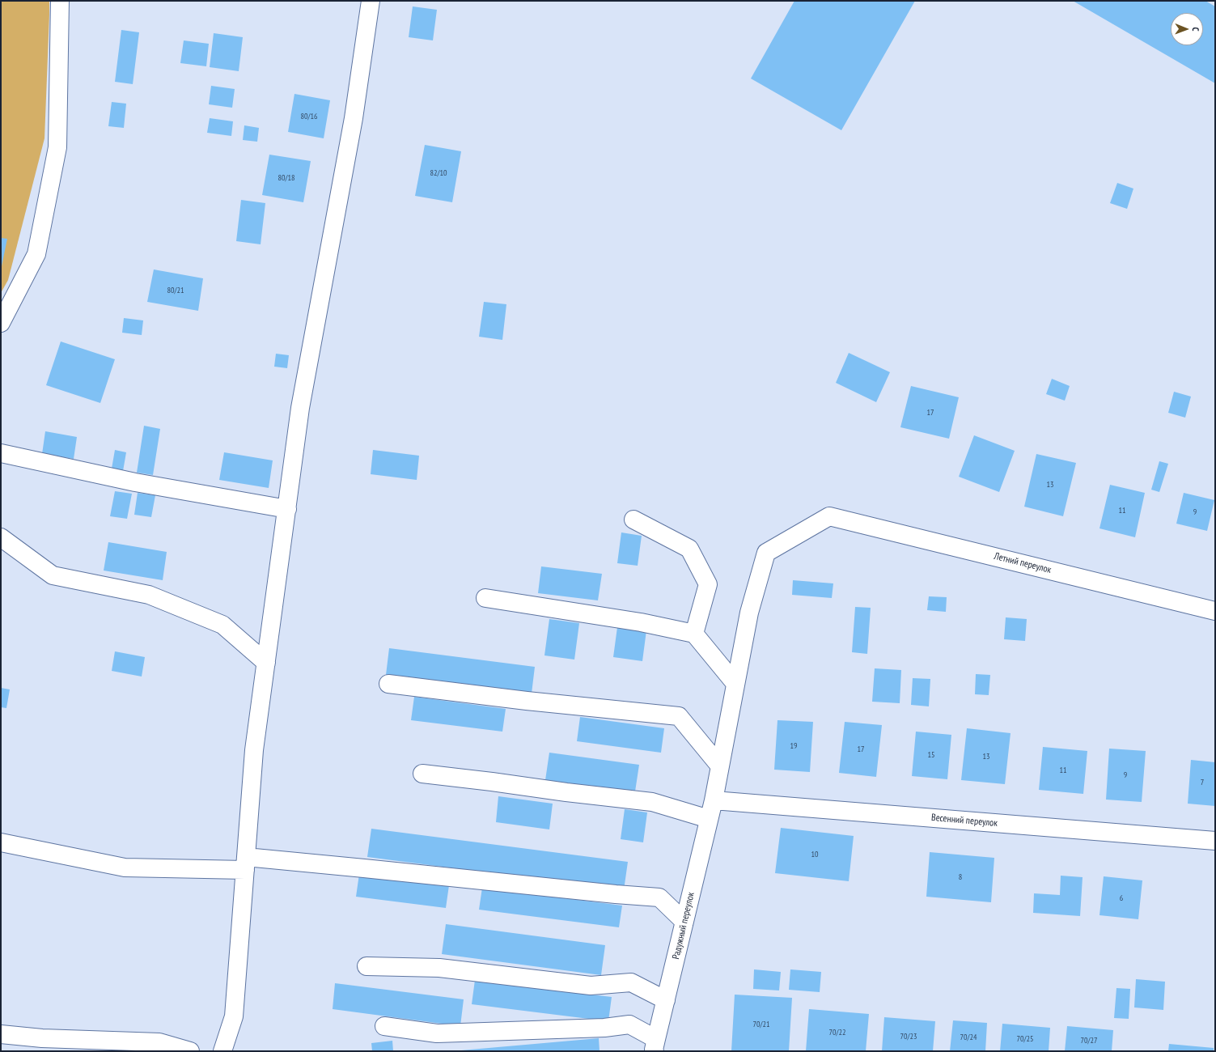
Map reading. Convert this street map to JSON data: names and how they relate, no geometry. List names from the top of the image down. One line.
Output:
{"streets":{"street":["Летний переулок","Весенний переулок","Радужный переулок"]},"crossings":[["Летний переулок","Радужный переулок"],["Весенний переулок","Радужный переулок"]],"house_numbers":["80/16","82/10","80/18","80/21","17","13","11","9","19","17","15","13","11","9","7","10","8","6","70/21","70/22","70/23","70/24","70/25","70/27"],"north":"right"}
